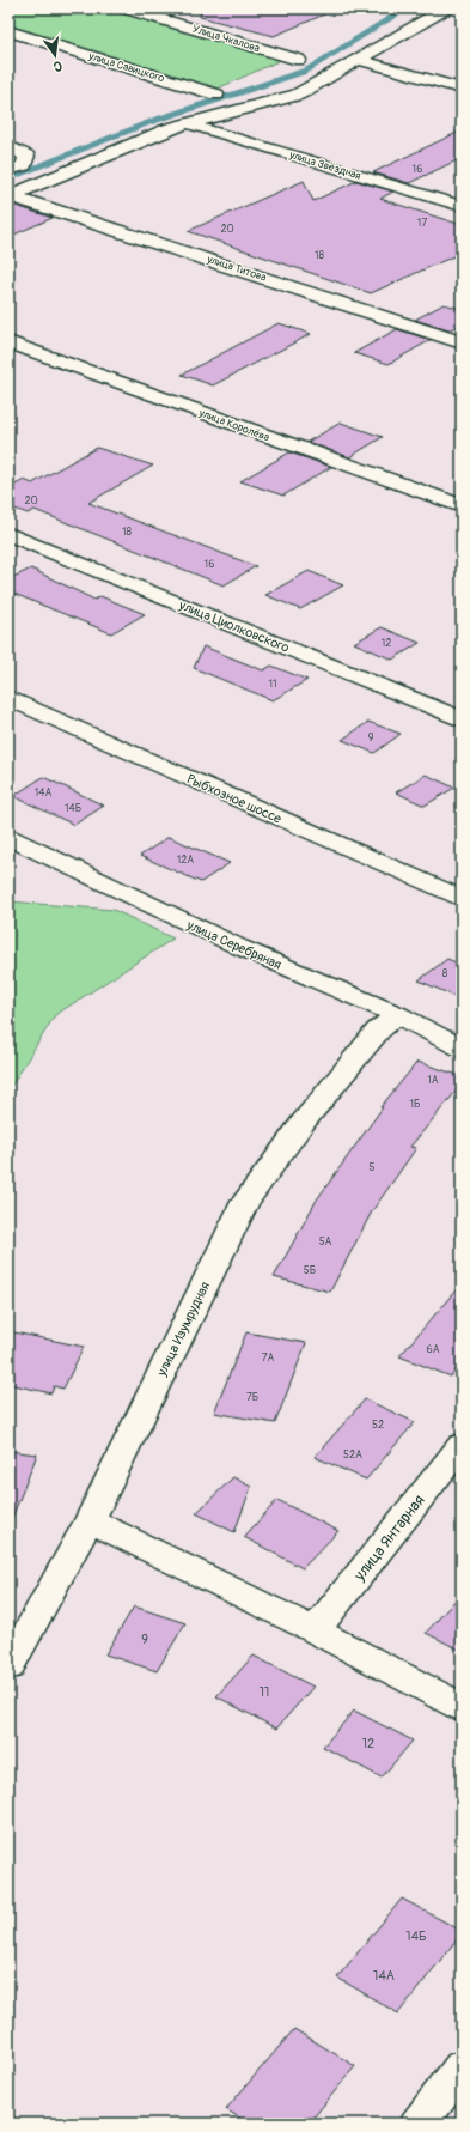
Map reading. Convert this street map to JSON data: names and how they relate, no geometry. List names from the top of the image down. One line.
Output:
{"streets":{"street":["Улица Чкалова","улица Савицкого","улица Звёздная","улица Титова","улица Королёва","улица Циолковского","Рыбхозное шоссе","улица Серебряная","улица Изумрудная","улица Янтарная"]},"crossings":[["улица Серебряная","улица Изумрудная"]],"house_numbers":["16","17","20","18","20","18","16","12","11","9","14А","14Б","12А","8","1А","1Б","5","5А","5Б","6А","7А","7Б","52","52А","9","11","12","14Б","14А"],"north":"bottom"}
